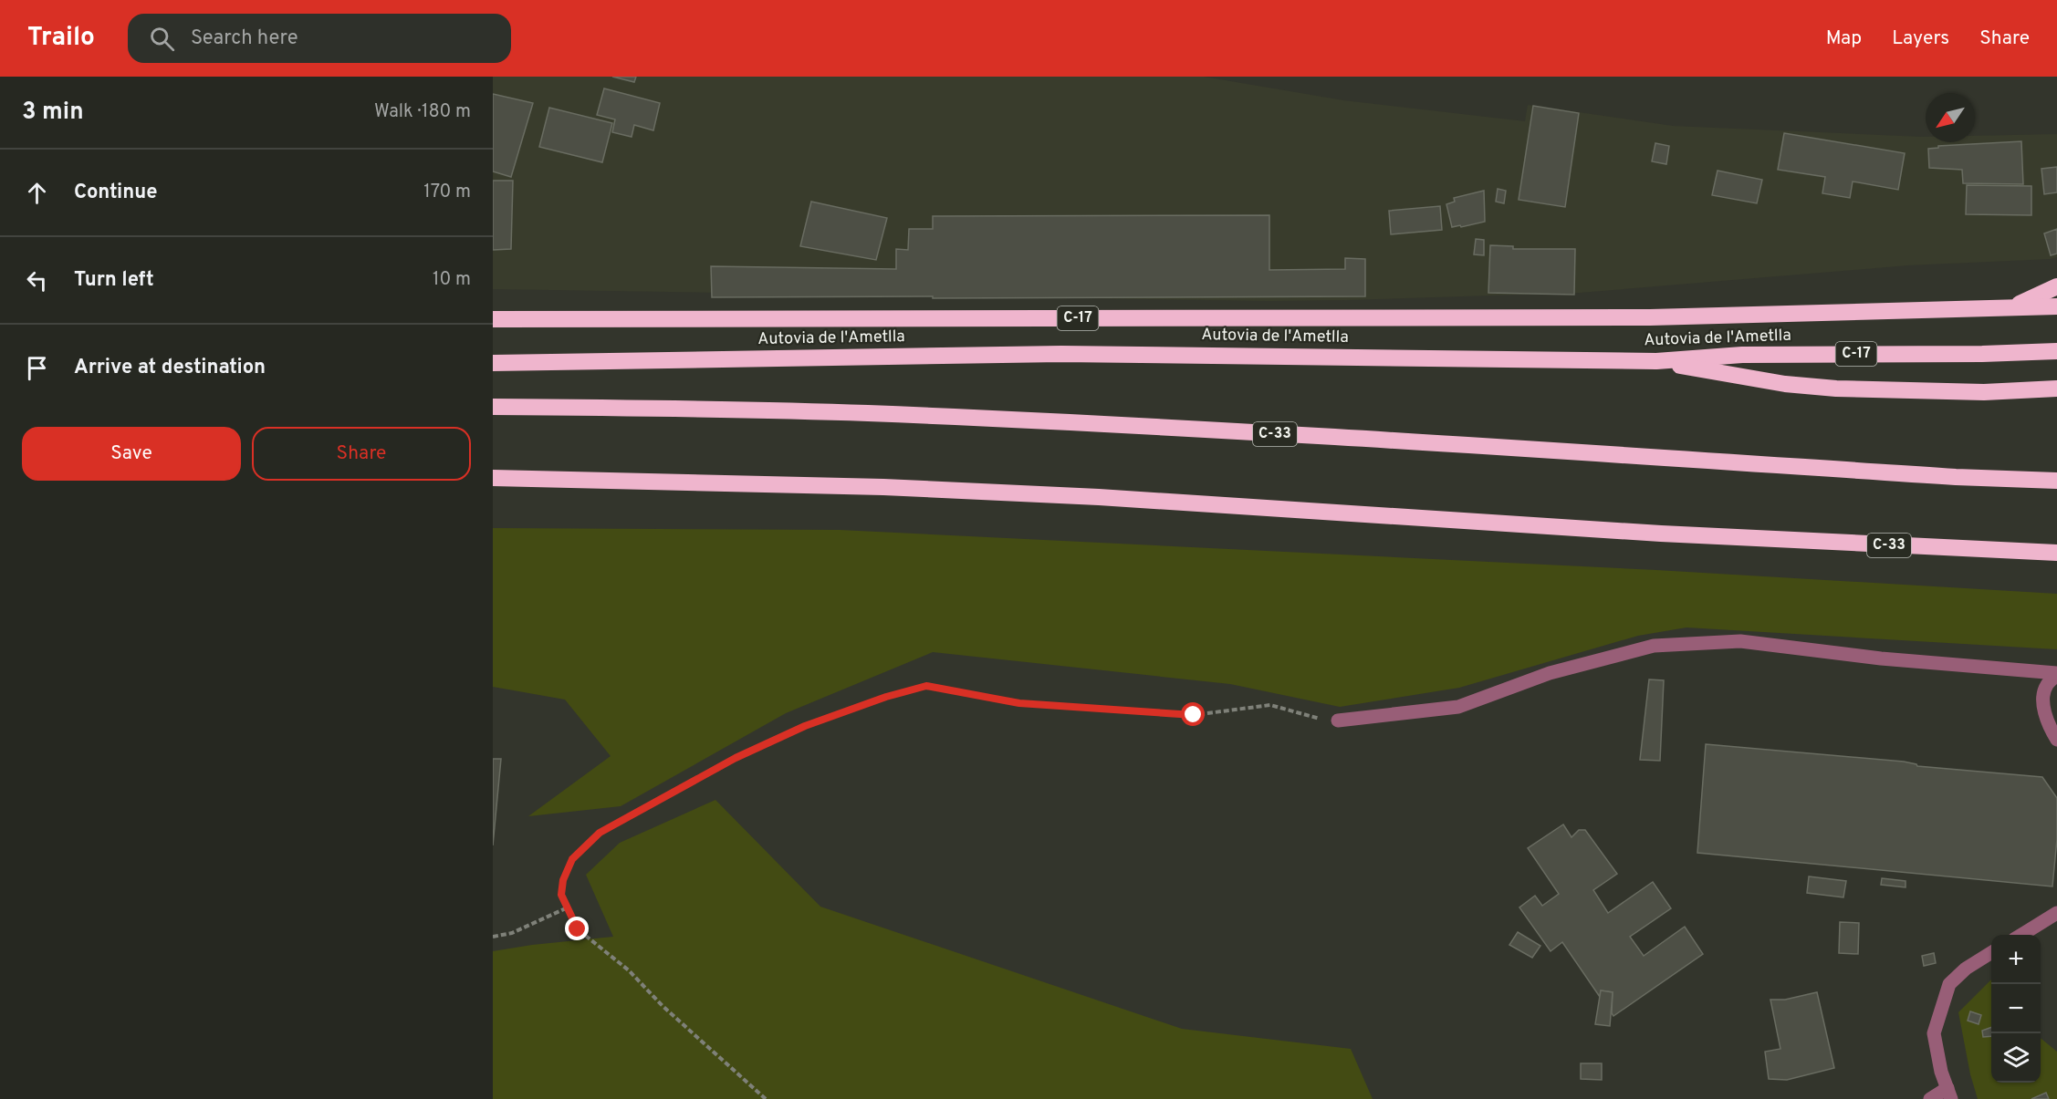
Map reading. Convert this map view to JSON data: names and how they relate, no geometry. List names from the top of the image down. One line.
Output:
{"streets":{"highway":["C-17","Autovia de l'Ametlla","C-33"]},"north":"bottom left","page":{"header":"Trailo","search":"Search here","nav":["Map","Layers","Share"],"heading":["3 min","Walk · 180 m"],"list":[["Continue","170 m"],["Turn left","10 m"],"Arrive at destination"],"buttons":["Save","Share"],"map_buttons":["+","−"]}}
